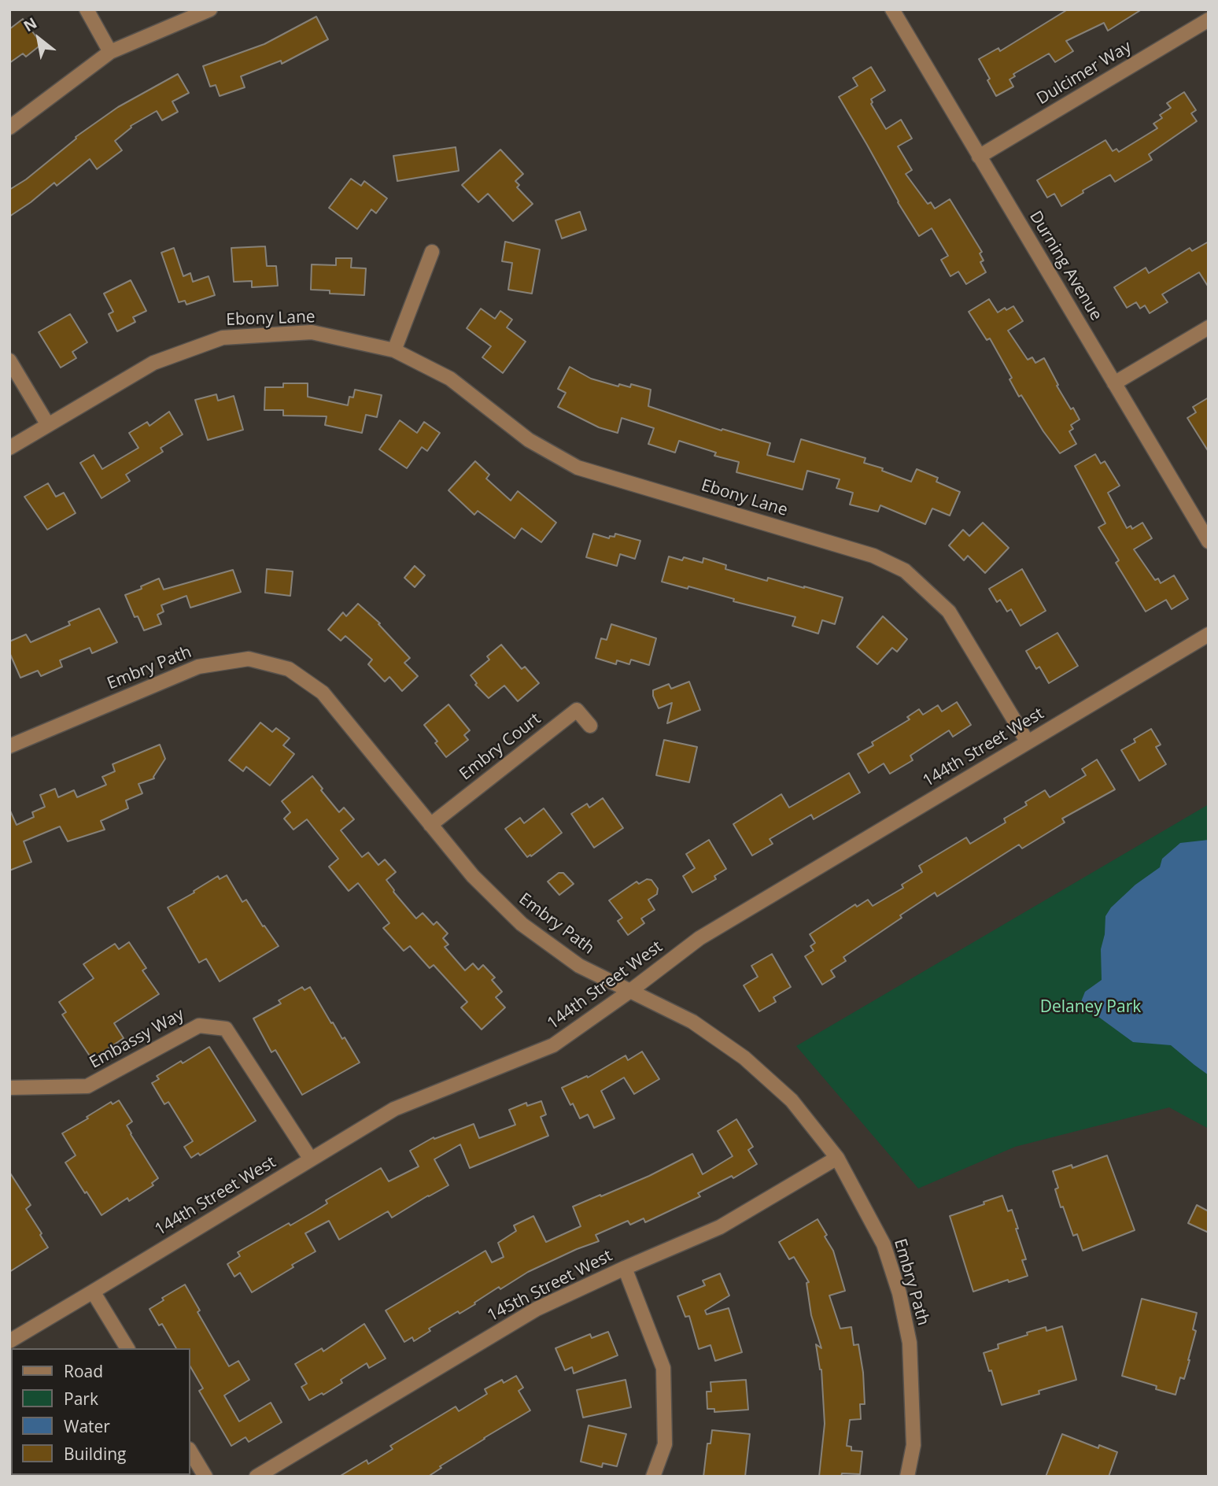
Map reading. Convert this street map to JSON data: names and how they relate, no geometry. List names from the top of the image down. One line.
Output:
{"streets":{"street":["Dulcimer Way","Durning Avenue","Ebony Lane","Embry Path","Embry Court","144th Street West","Embassy Way","145th Street West"]},"crossings":[["Dulcimer Way","Durning Avenue"],["Ebony Lane","144th Street West"],["Embry Path","Embry Court"],["Embry Path","144th Street West"],["Embry Path","145th Street West"],["144th Street West","Embassy Way"]],"parks":["Delaney Park"],"legend":["Road","Park","Water","Building"],"north":"top left"}
